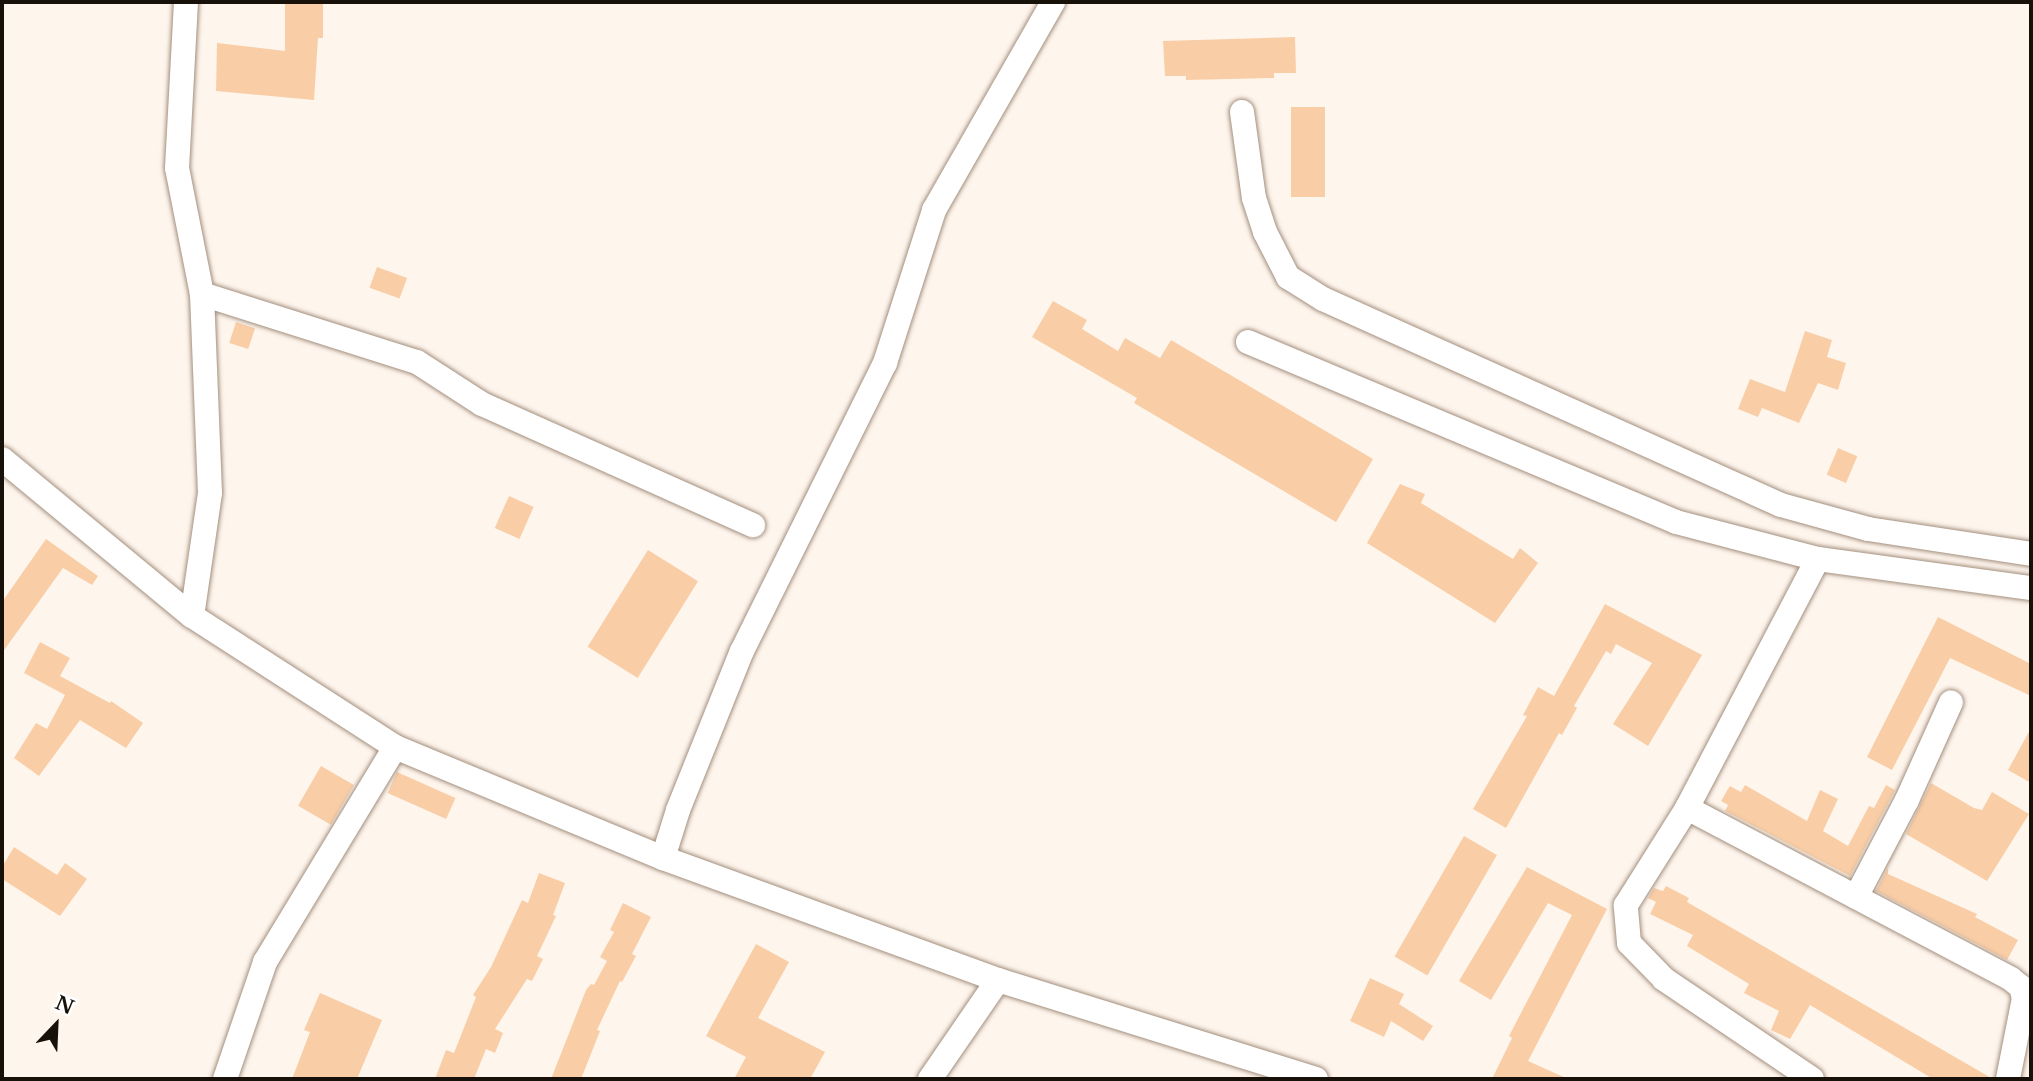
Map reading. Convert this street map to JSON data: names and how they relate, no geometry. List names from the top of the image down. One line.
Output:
{"north":"top right"}
